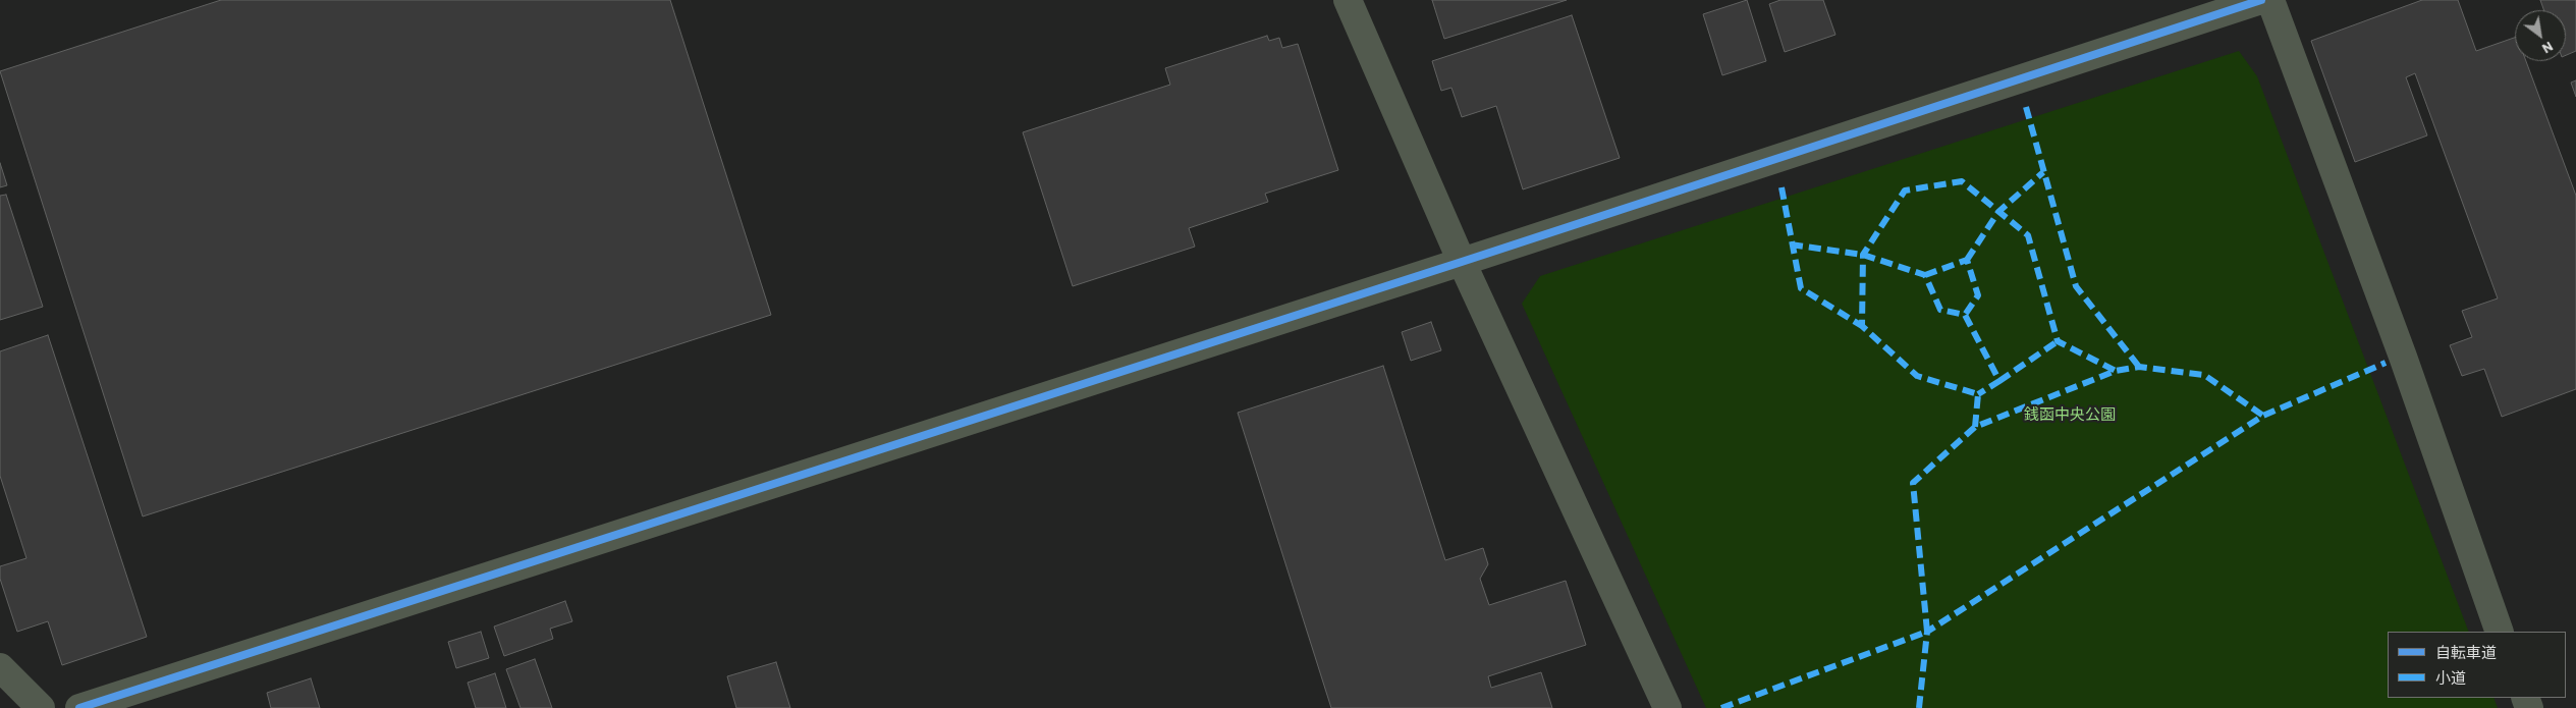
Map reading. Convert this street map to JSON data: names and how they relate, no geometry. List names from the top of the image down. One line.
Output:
{"parks":["銭函中央公園"],"legend":["自転車道","小道"],"north":"bottom right"}
